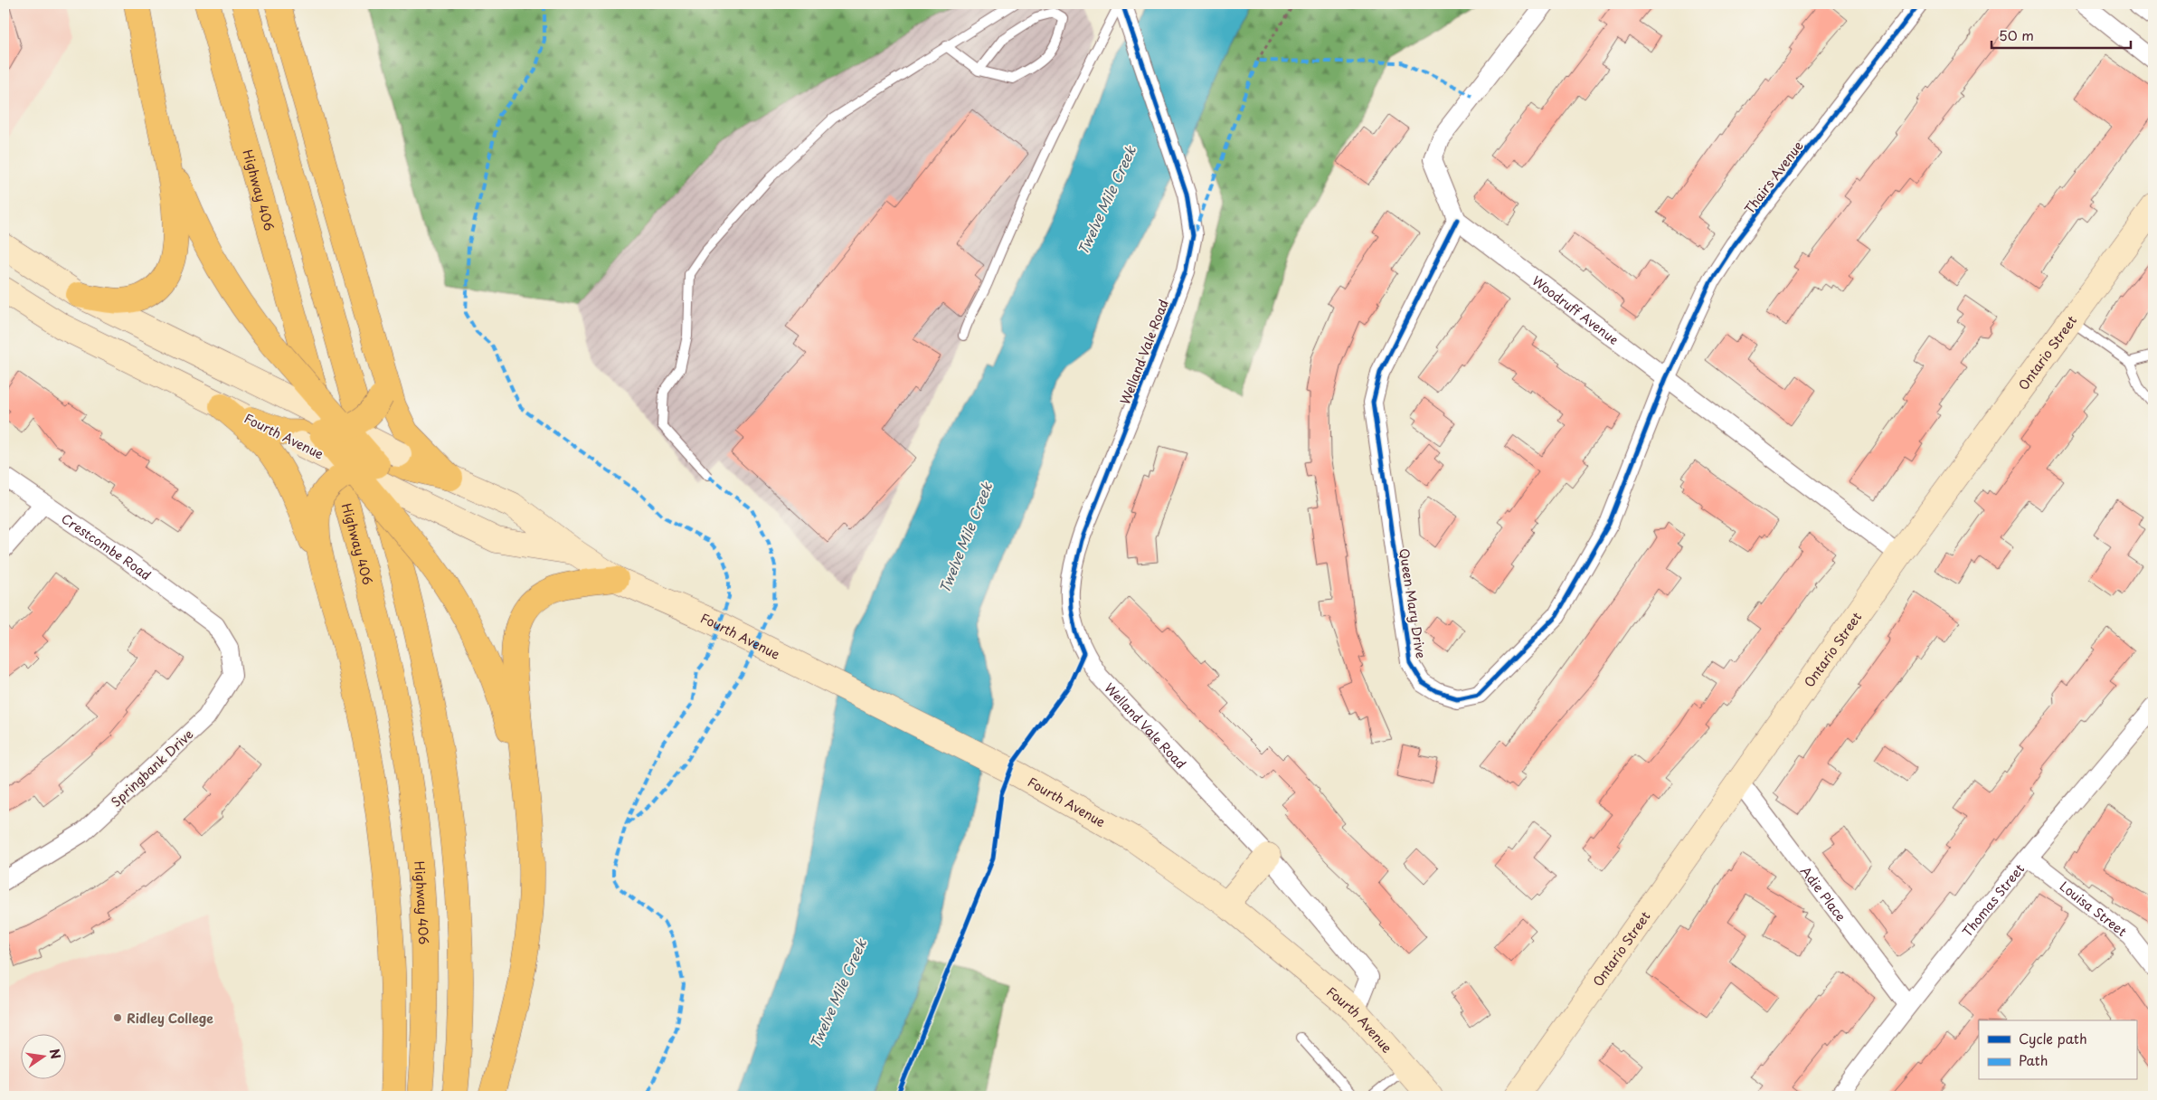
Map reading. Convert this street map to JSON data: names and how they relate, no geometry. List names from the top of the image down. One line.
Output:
{"streets":{"highway":["Highway 406"],"main road":["Ontario Street","Fourth Avenue"],"street":["Thairs Avenue","Woodruff Avenue","Welland Vale Road","Crestcombe Road","Queen Mary Drive","Springbank Drive","Adie Place","Thomas Street","Louisa Street"]},"crossings":[["Thairs Avenue","Woodruff Avenue"],["Thairs Avenue","Queen Mary Drive"],["Woodruff Avenue","Ontario Street"],["Woodruff Avenue","Queen Mary Drive"],["Welland Vale Road","Fourth Avenue"],["Ontario Street","Adie Place"],["Crestcombe Road","Springbank Drive"],["Adie Place","Thomas Street"],["Thomas Street","Louisa Street"]],"water":["Twelve Mile Creek"],"places":["Ridley College"],"legend":["Cycle path","Path"],"scale_bar":"50 m","north":"right"}
